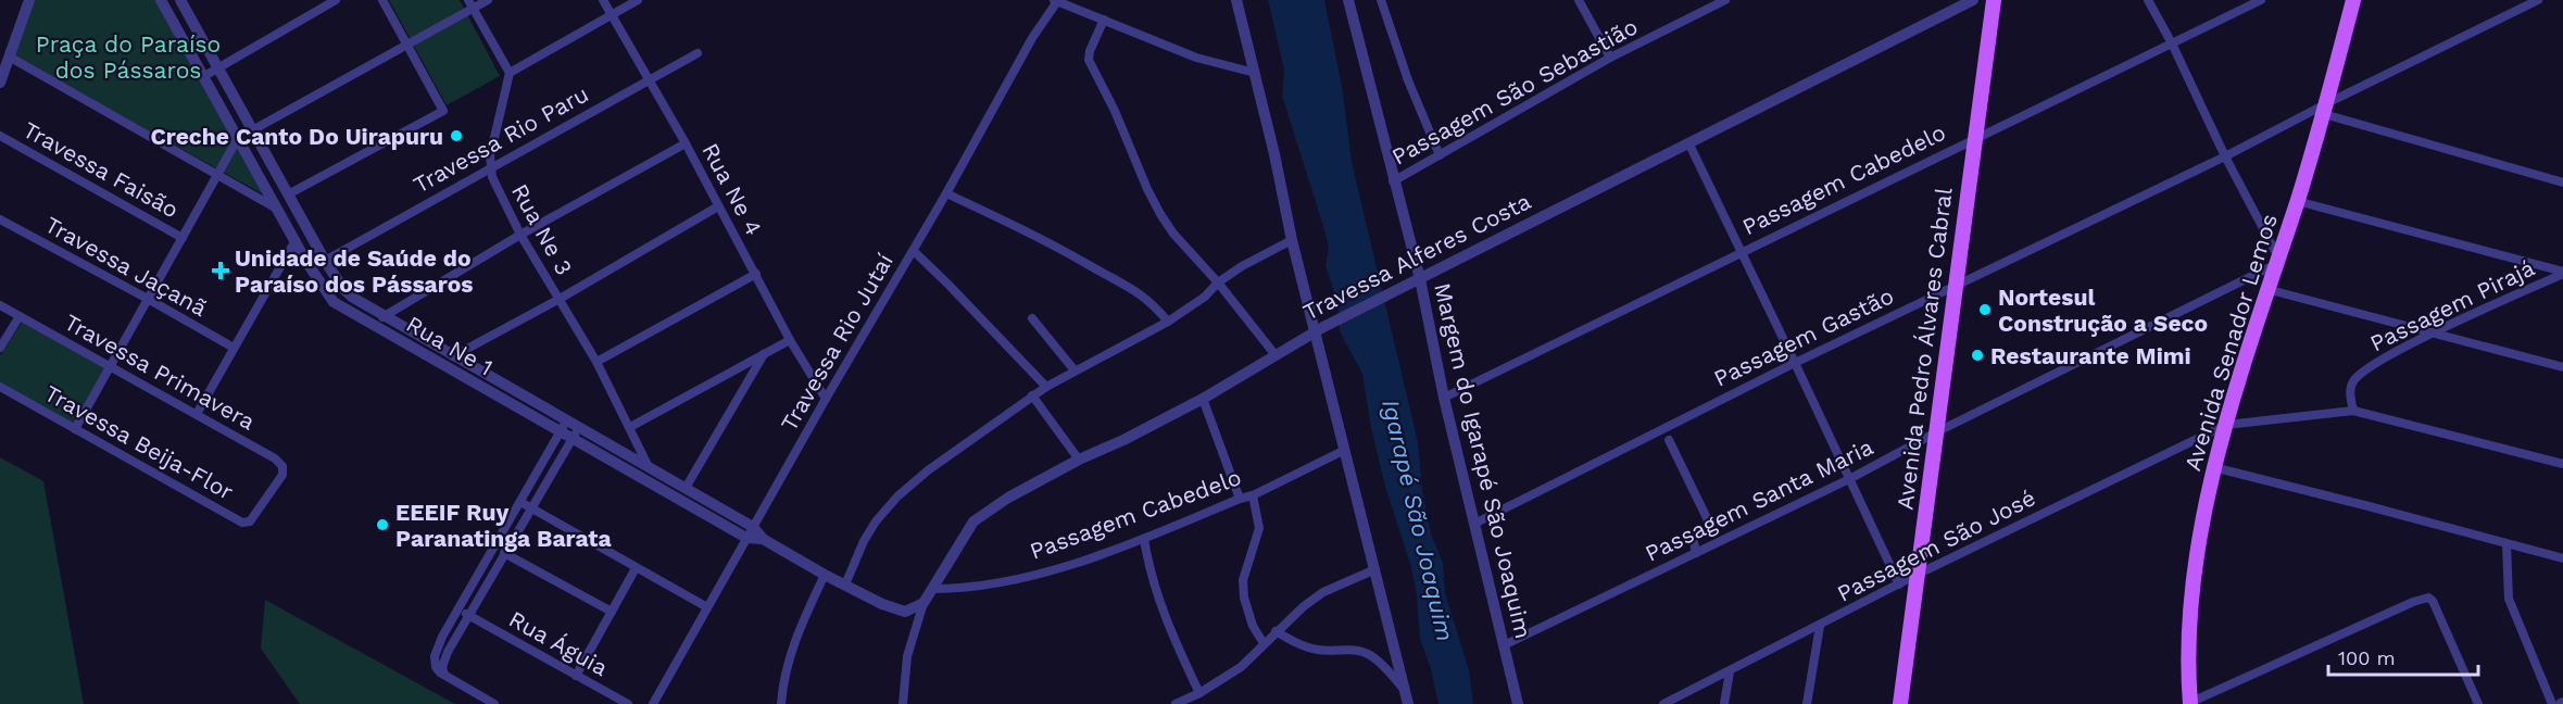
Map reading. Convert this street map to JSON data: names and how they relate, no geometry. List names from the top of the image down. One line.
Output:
{"streets":{"main road":["Avenida Senador Lemos","Avenida Pedro Álvares Cabral"],"street":["Passagem São Sebastião","Travessa Rio Paru","Travessa Faisão","Passagem Cabedelo","Rua Ne 4","Rua Ne 3","Travessa Alferes Costa","Travessa Jaçanã","Passagem Pirajá","Passagem Gastão","Travessa Rio Jutaí","Rua Ne 1","Travessa Primavera","Travessa Beija-Flor","Margem do Igarapé São Joaquim","Passagem Santa Maria","Passagem São José","Rua Águia"]},"crossings":[["Passagem São Sebastião","Margem do Igarapé São Joaquim"],["Travessa Rio Paru","Rua Ne 4"],["Travessa Rio Paru","Rua Ne 3"],["Travessa Rio Paru","Rua Ne 1"],["Passagem Cabedelo","Travessa Alferes Costa"],["Passagem Cabedelo","Avenida Pedro Álvares Cabral"],["Passagem Cabedelo","Margem do Igarapé São Joaquim"],["Rua Ne 4","Travessa Rio Jutaí"],["Rua Ne 3","Rua Ne 1"],["Travessa Alferes Costa","Margem do Igarapé São Joaquim"],["Passagem Pirajá","Passagem São José"],["Passagem Gastão","Avenida Senador Lemos"],["Passagem Gastão","Avenida Pedro Álvares Cabral"],["Passagem Gastão","Margem do Igarapé São Joaquim"],["Travessa Rio Jutaí","Rua Ne 1"],["Avenida Senador Lemos","Passagem Santa Maria"],["Avenida Senador Lemos","Passagem São José"],["Avenida Pedro Álvares Cabral","Passagem Santa Maria"],["Avenida Pedro Álvares Cabral","Passagem São José"],["Travessa Primavera","Travessa Beija-Flor"],["Margem do Igarapé São Joaquim","Passagem Santa Maria"]],"water":["Igarapé São Joaquim"],"parks":["Praça do Paraíso dos Pássaros"],"places":{"other":["Creche Canto Do Uirapuru","Nortesul Construção a Seco","Restaurante Mimi","EEEIF Ruy Paranatinga Barata"],"health":["Unidade de Saúde do Paraíso dos Pássaros"]},"scale_bar":"100 m"}
